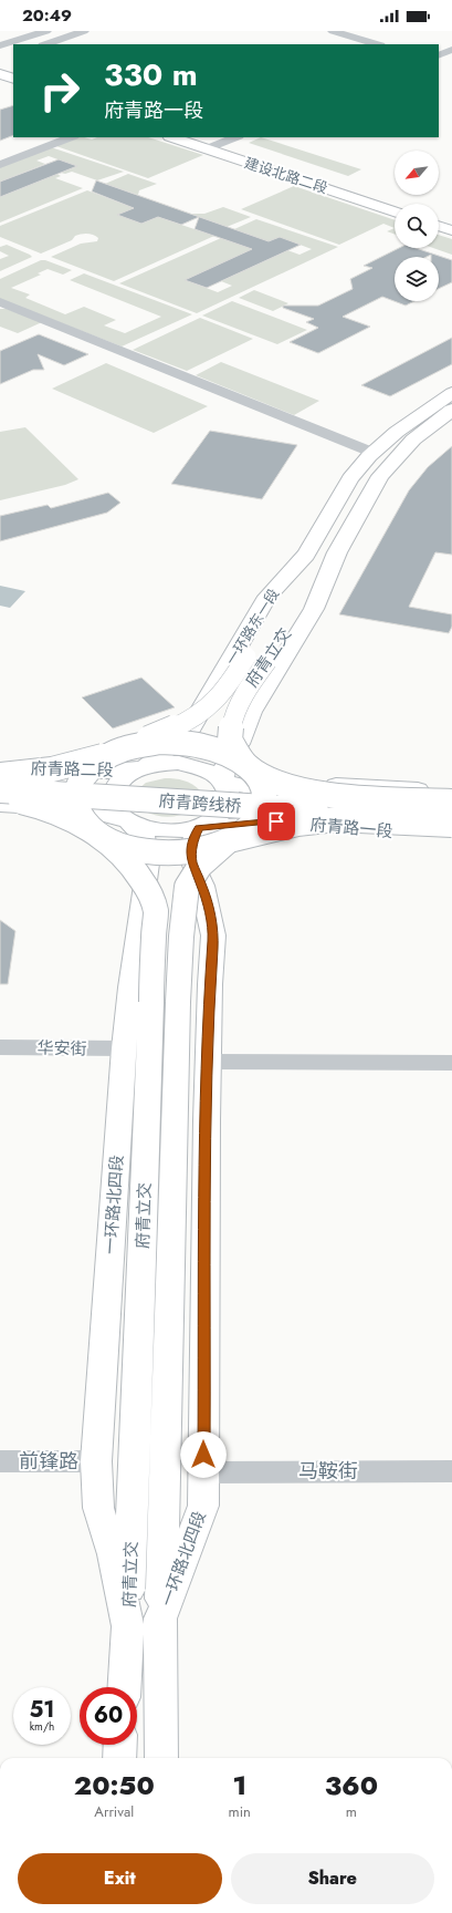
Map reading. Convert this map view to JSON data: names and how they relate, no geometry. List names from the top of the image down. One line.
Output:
{"streets":{"main road":["建设北路二段","一环路东一段","府青立交","府青路二段","府青跨线桥","府青路一段","一环路北四段"],"street":["华安街","前锋路","马鞍街"]},"crossings":[["一环路东一段","府青路二段"],["一环路东一段","府青路一段"],["一环路东一段","一环路北四段"],["府青立交","一环路北四段"],["府青路二段","府青路一段"],["府青路二段","一环路北四段"],["府青路一段","一环路北四段"],["华安街","一环路北四段"],["一环路北四段","前锋路"],["一环路北四段","马鞍街"]],"north":"bottom left","page":{"status":"20:49","turn":["330 m","府青路一段"],"speed":"51 km/h","limit":"60","eta":["20:50","Arrival","1","min","360","m"],"buttons":["Exit","Share"]}}
